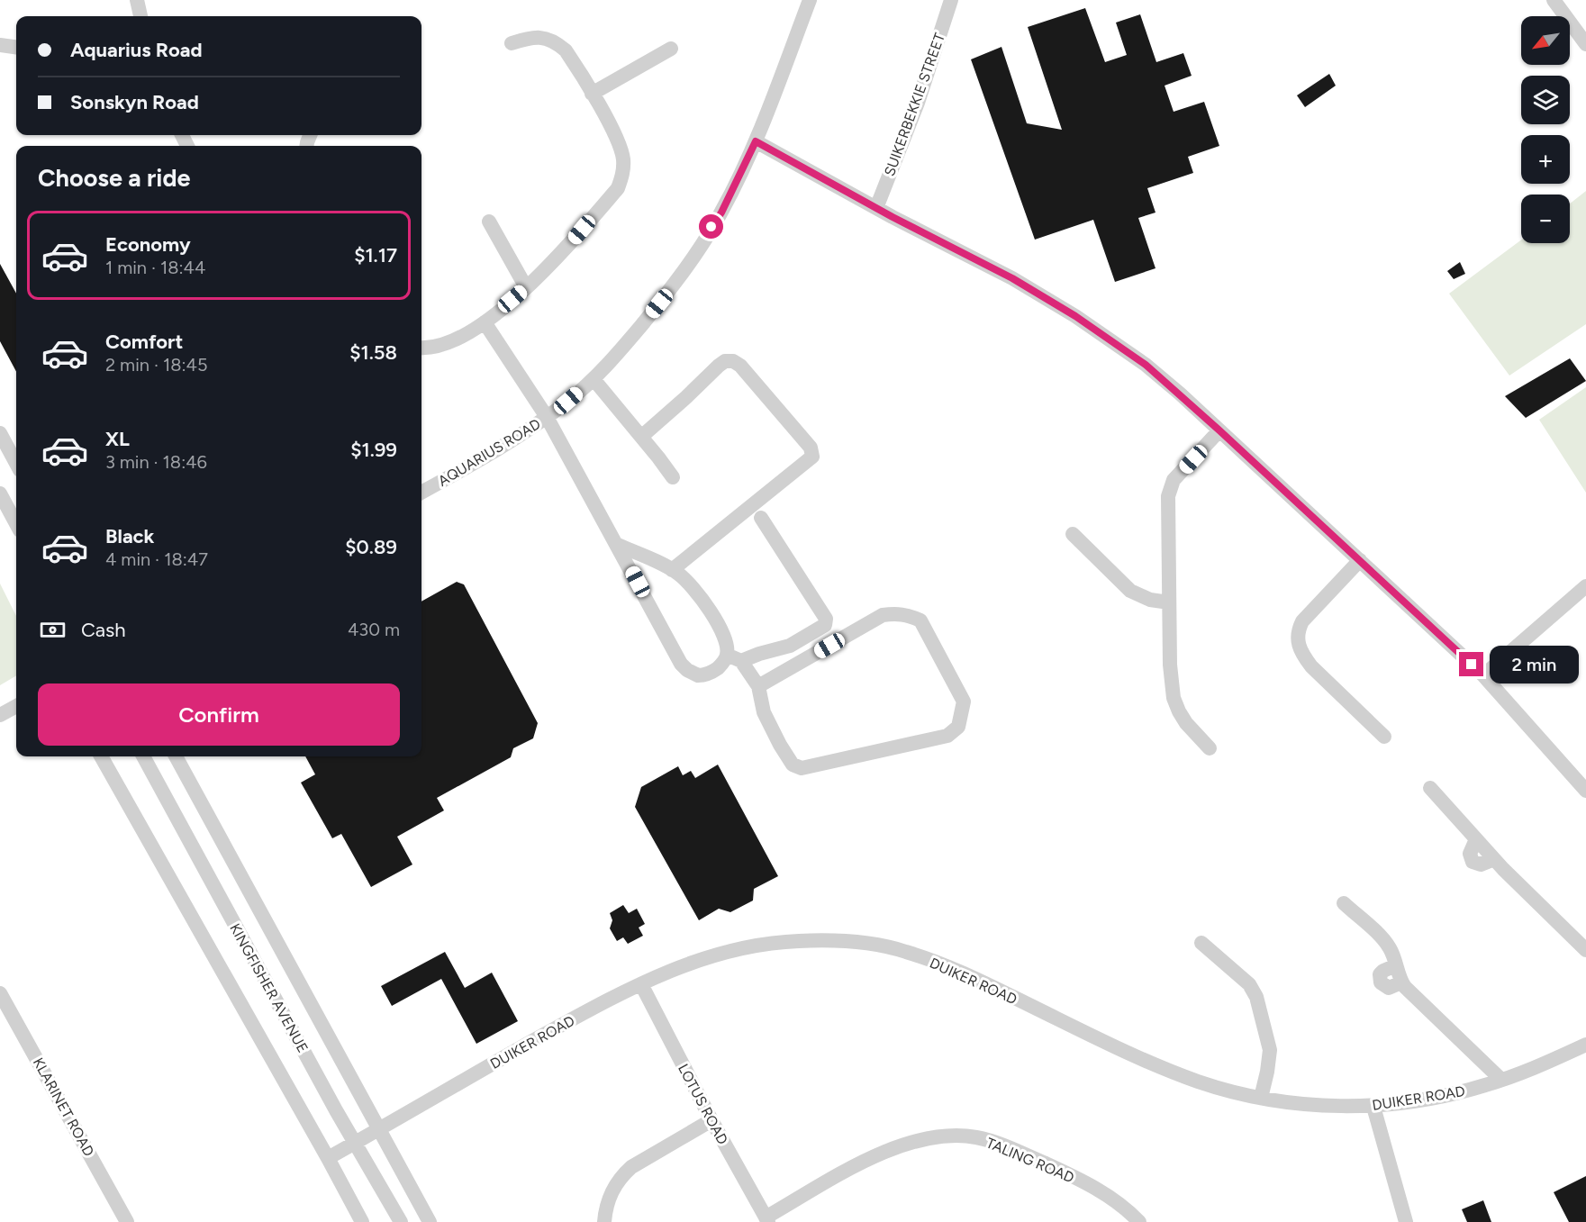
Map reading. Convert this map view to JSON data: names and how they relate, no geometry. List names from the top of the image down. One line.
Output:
{"streets":{"street":["SUIKERBEKKIE STREET","AQUARIUS ROAD","DUIKER ROAD","KINGFISHER AVENUE","LOTUS ROAD","KLARINET ROAD","TALING ROAD"]},"crossings":[["DUIKER ROAD","KINGFISHER AVENUE"],["DUIKER ROAD","LOTUS ROAD"],["LOTUS ROAD","TALING ROAD"]],"north":"bottom left","page":{"map_buttons":["+","−"],"banner":["Aquarius Road","Sonskyn Road"],"heading":"Choose a ride","list":[{"name":"Economy","note":"1 min · 18:44","value":"$1.17"},{"name":"Comfort","note":"2 min · 18:45","value":"$1.58"},{"name":"XL","note":"3 min · 18:46","value":"$1.99"},{"name":"Black","note":"4 min · 18:47","value":"$0.89"}],"pay":["Cash","430 m"],"bubble":"2 min","buttons":"Confirm"}}
